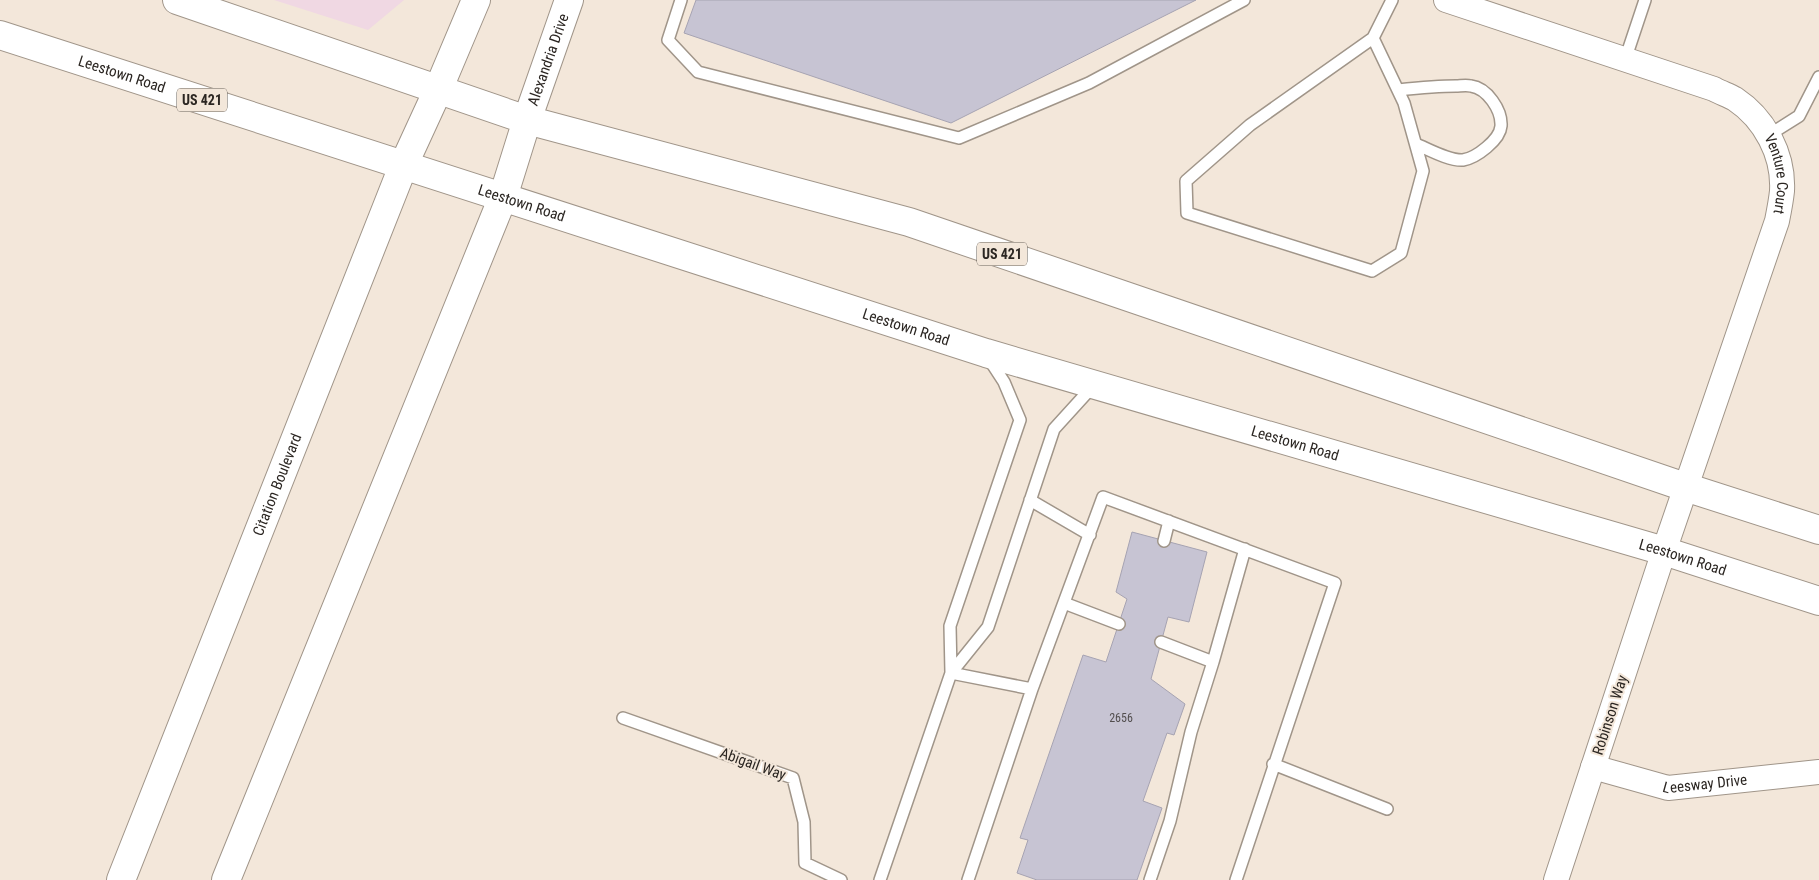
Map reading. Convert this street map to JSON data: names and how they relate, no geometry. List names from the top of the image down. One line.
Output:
{"streets":{"main road":["Alexandria Drive","Leestown Road","US 421","Citation Boulevard"],"street":["Venture Court","Robinson Way","Leesway Drive"],"lane":["Abigail Way"]},"crossings":[["Alexandria Drive","US 421"],["Leestown Road","Venture Court"],["Leestown Road","Citation Boulevard"],["Leestown Road","Robinson Way"],["US 421","Venture Court"],["US 421","Citation Boulevard"],["Venture Court","Robinson Way"],["Robinson Way","Leesway Drive"]],"house_numbers":["2656"]}
